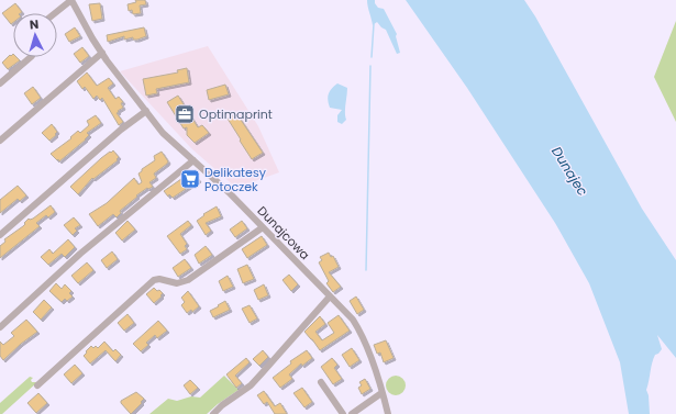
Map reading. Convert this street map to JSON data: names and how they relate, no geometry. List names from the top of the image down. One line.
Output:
{"streets":{"street":["Dunajcowa"]},"water":["Dunajec"],"places":{"office":["Optimaprint"],"supermarket":["Delikatesy Potoczek"]},"north":"top"}
